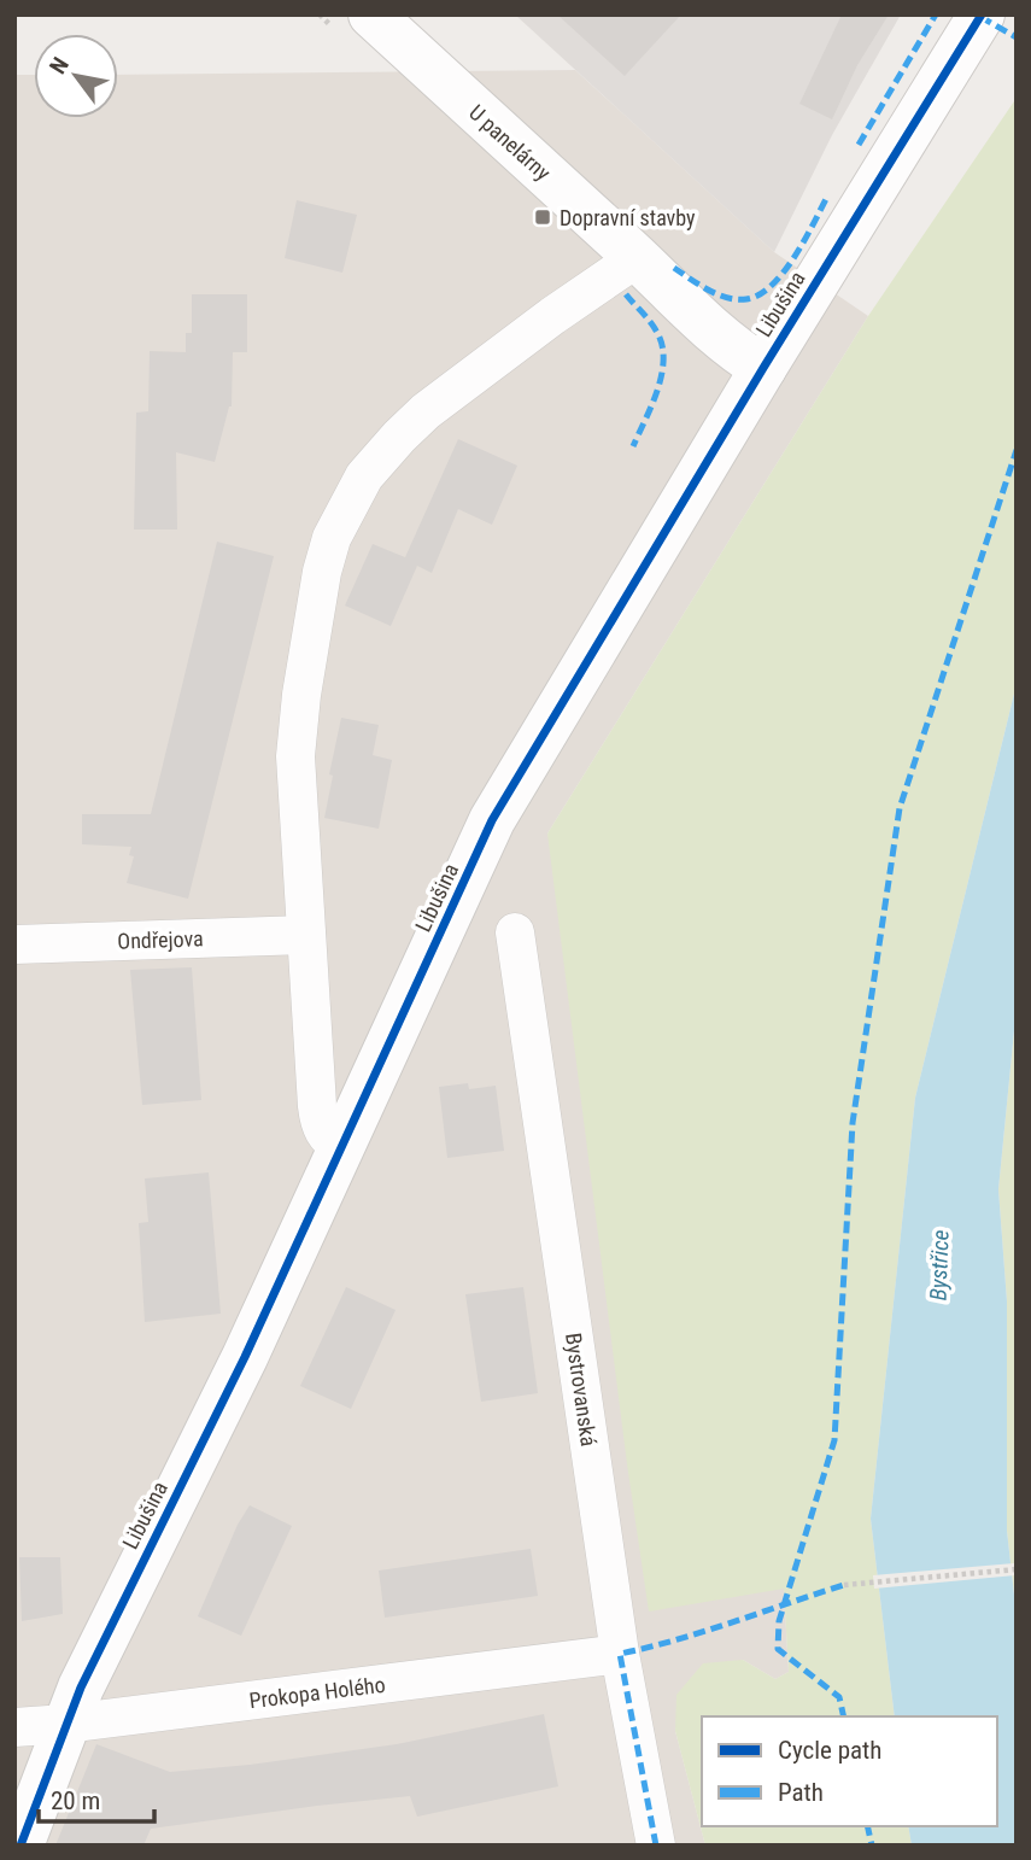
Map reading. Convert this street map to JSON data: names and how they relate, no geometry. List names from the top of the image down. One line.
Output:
{"streets":{"street":["U panelárny","Libušina","Ondřejova","Bystrovanská","Prokopa Holého"]},"crossings":[["U panelárny","Libušina"],["Libušina","Prokopa Holého"],["Bystrovanská","Prokopa Holého"]],"water":["Bystřice"],"places":{"transit":["Dopravní stavby"]},"legend":["Cycle path","Path"],"scale_bar":"20 m","north":"top left"}
